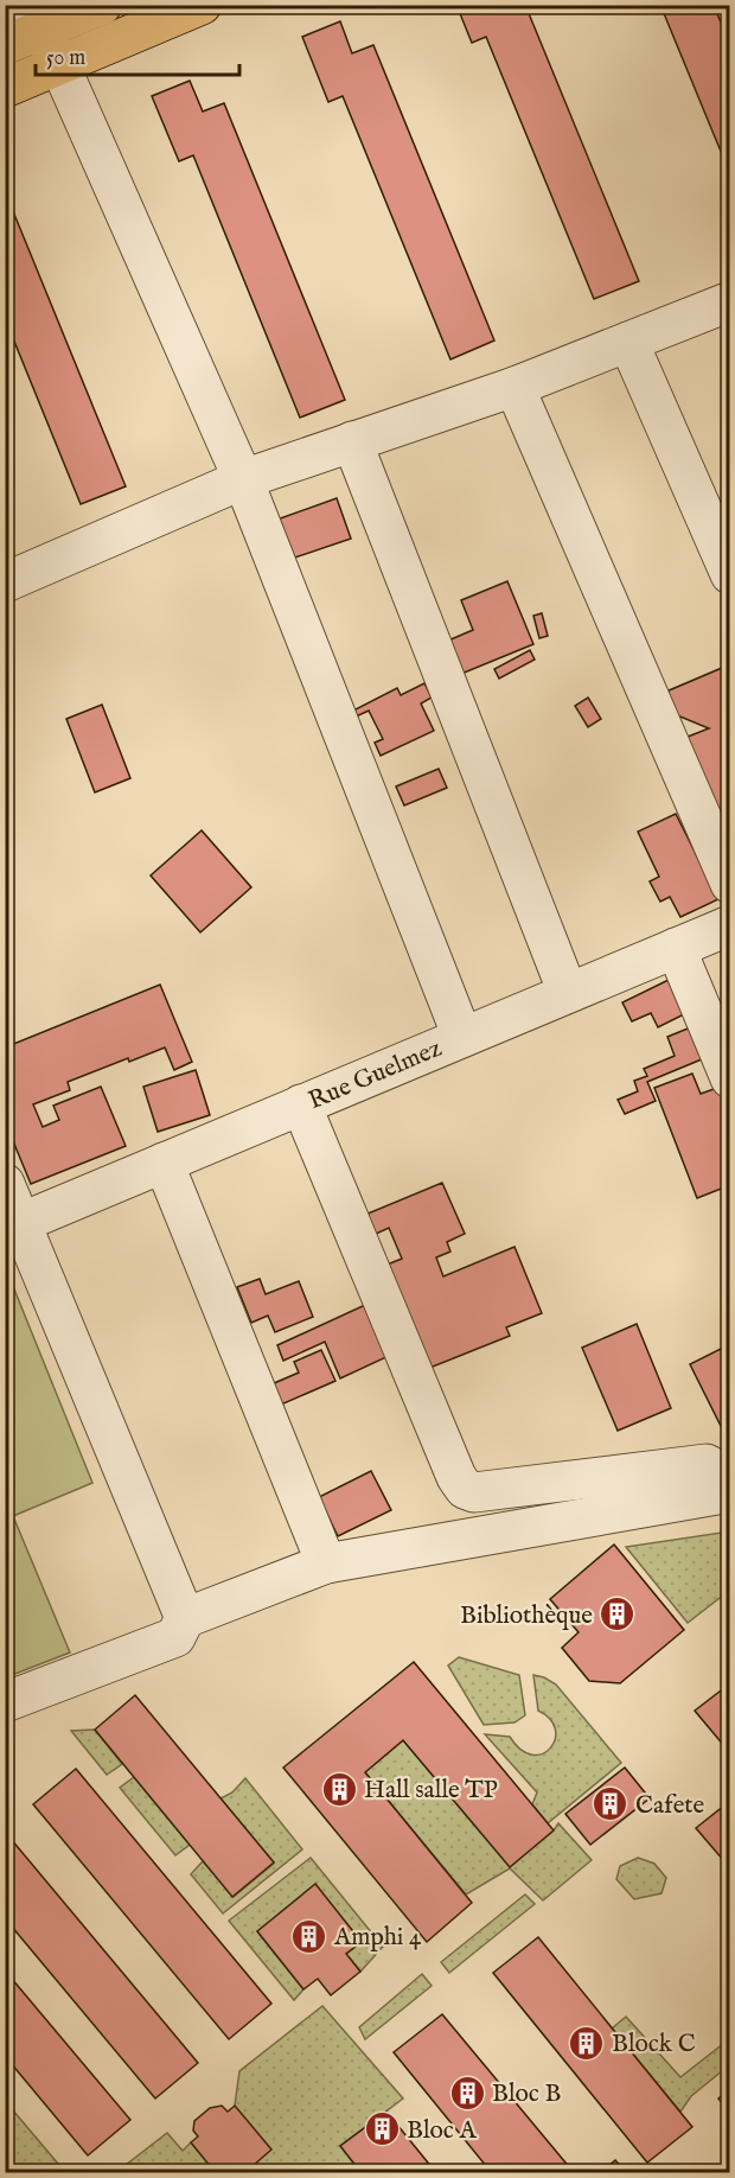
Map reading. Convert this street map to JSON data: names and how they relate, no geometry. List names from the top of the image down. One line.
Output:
{"streets":{"street":["Rue Guelmez"]},"places":{"building":["Bibliothèque","Hall salle TP","Cafete","Amphi 4","Block C","Bloc B","Bloc A"]},"scale_bar":"50 m"}
